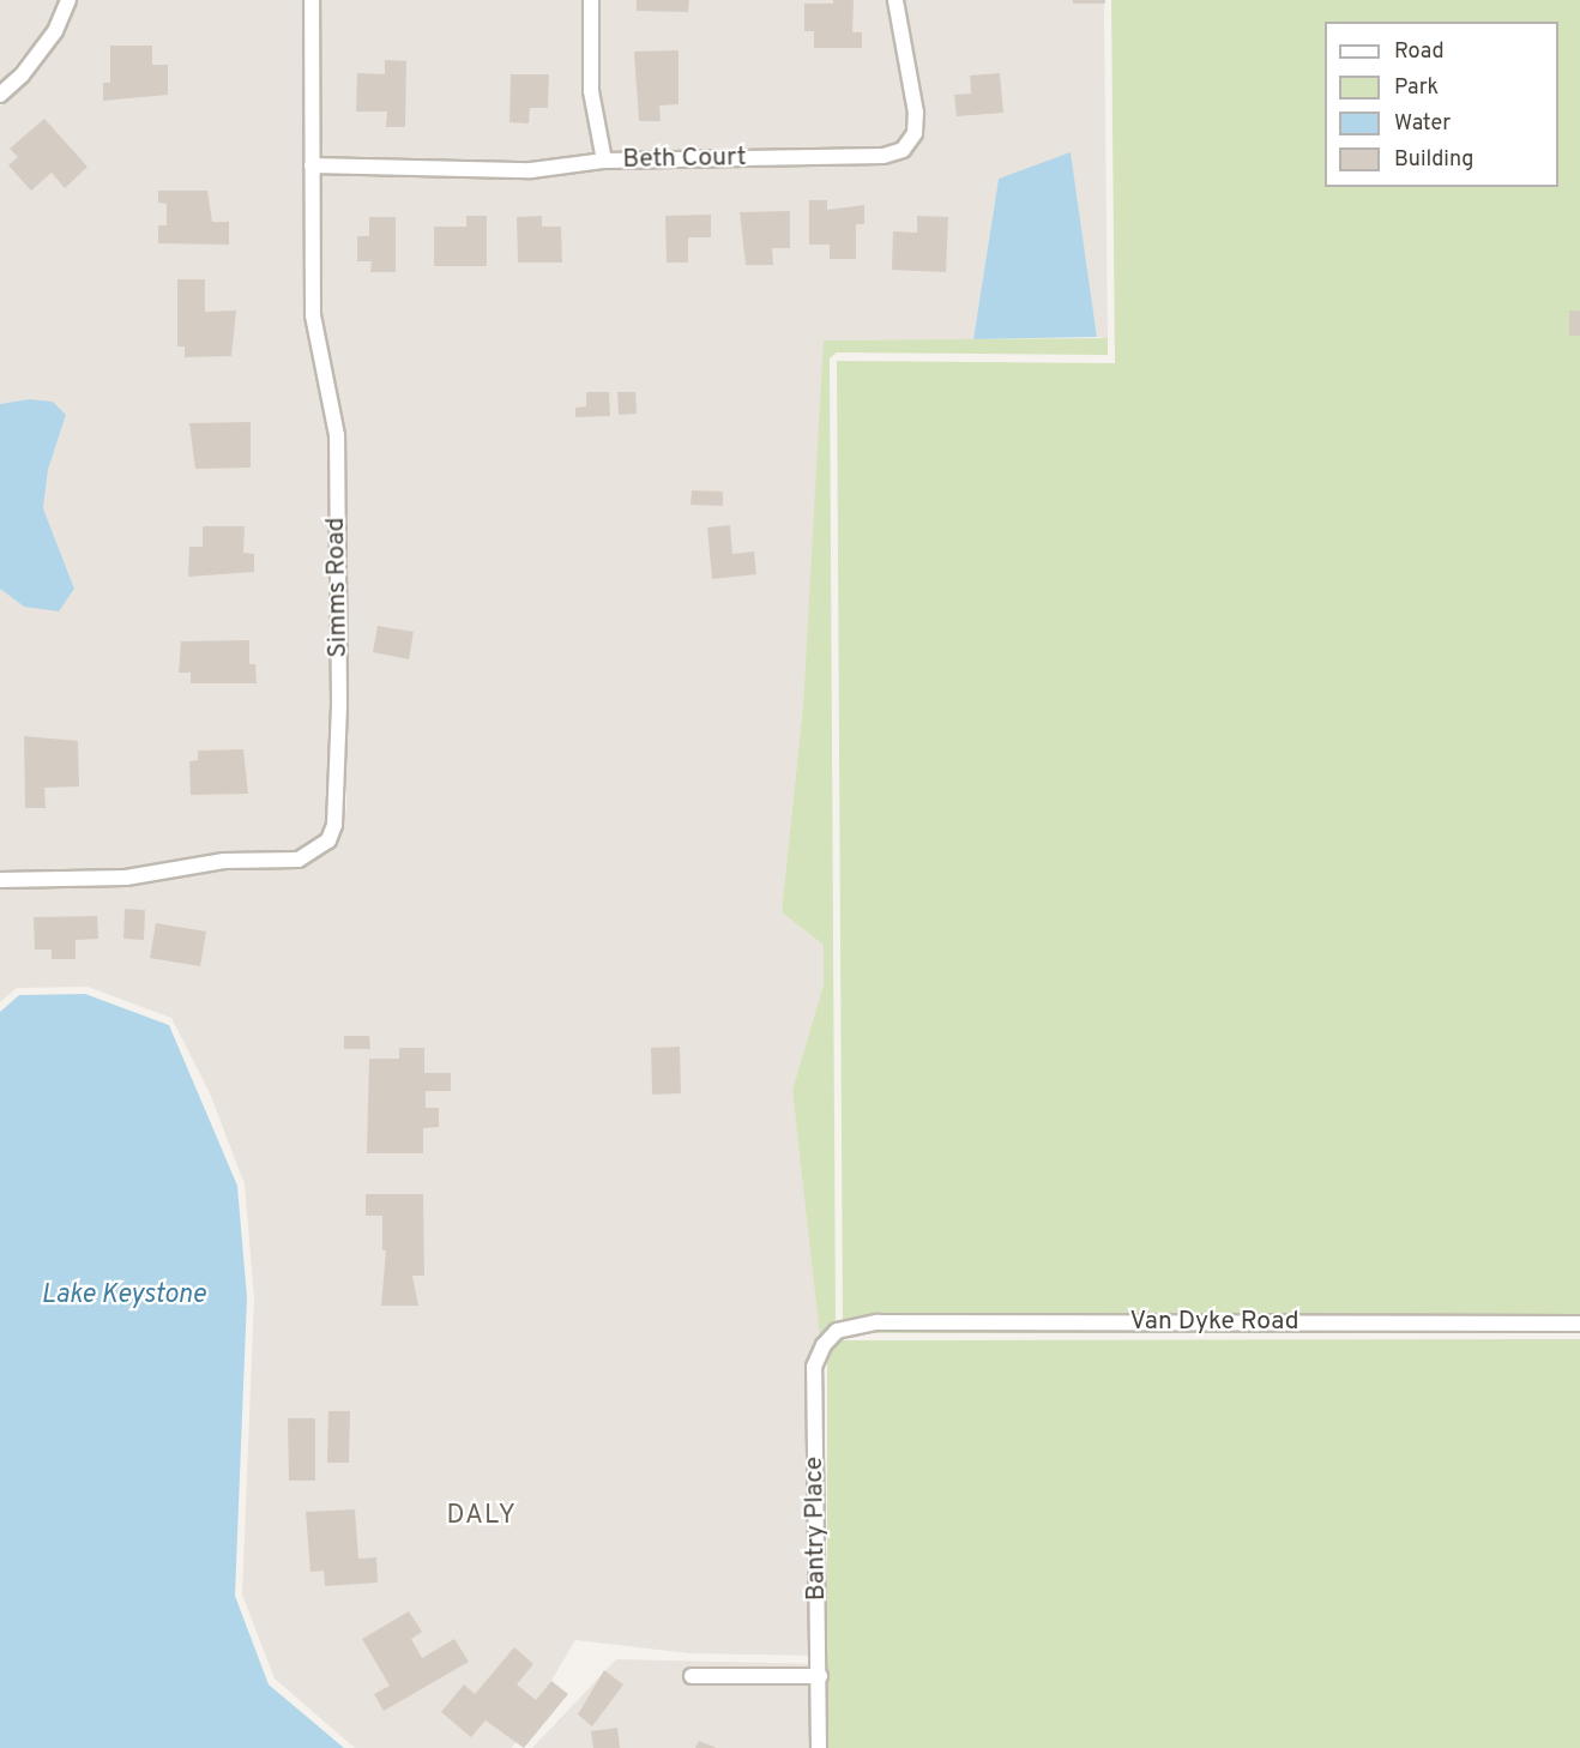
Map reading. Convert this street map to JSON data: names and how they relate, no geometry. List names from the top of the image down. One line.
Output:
{"streets":{"street":["Beth Court","Simms Road","Van Dyke Road","Bantry Place"]},"crossings":[["Beth Court","Simms Road"],["Van Dyke Road","Bantry Place"]],"districts":["DALY"],"water":["Lake Keystone"],"legend":["Road","Park","Water","Building"]}
